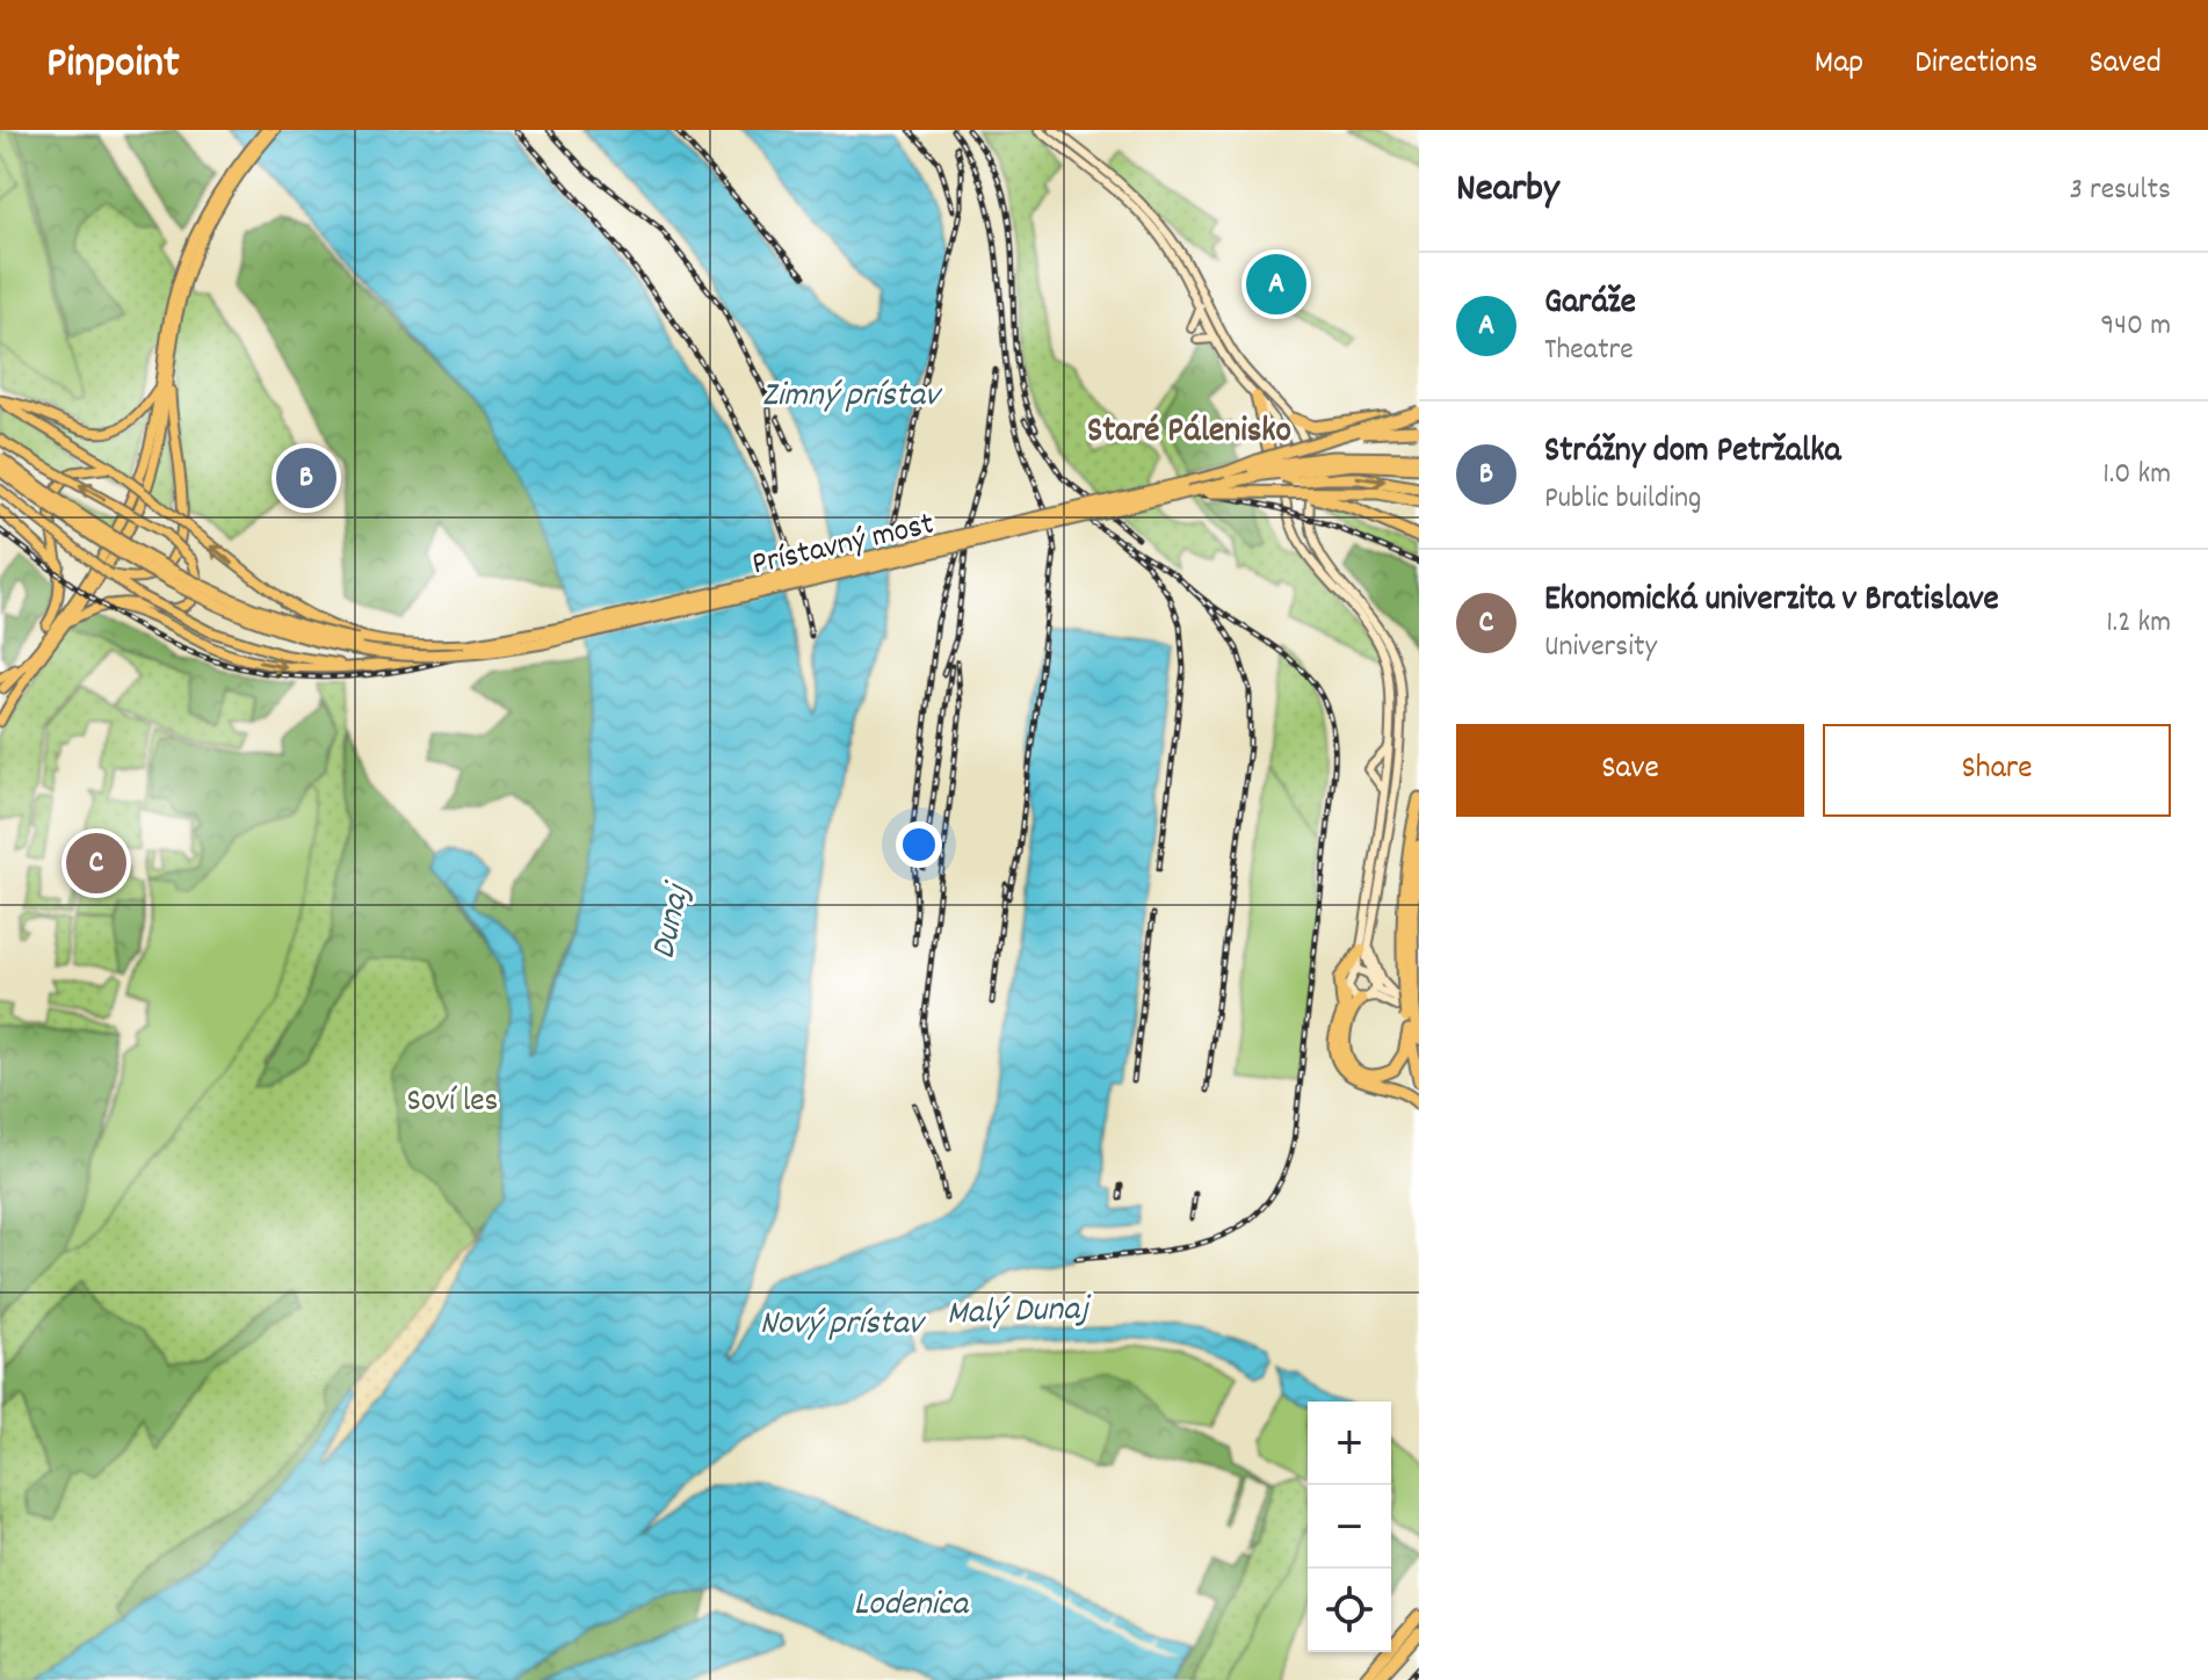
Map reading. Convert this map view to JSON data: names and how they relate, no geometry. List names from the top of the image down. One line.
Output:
{"streets":{"highway":["Prístavný most"]},"districts":["Staré Pálenisko"],"water":["Zimný prístav","Dunaj","Malý Dunaj","Nový prístav","Lodenica"],"parks":["Soví les"],"page":{"header":"Pinpoint","nav":["Map","Directions","Saved"],"heading":["Nearby","3 results"],"pins":["A","B","C"],"list":[{"mark":"A","name":"Garáže","note":"Theatre","value":"940 m"},{"mark":"B","name":"Strážny dom Petržalka","note":"Public building","value":"1.0 km"},{"mark":"C","name":"Ekonomická univerzita v Bratislave","note":"University","value":"1.2 km"}],"buttons":["Save","Share"],"map_buttons":["+","−"]}}
